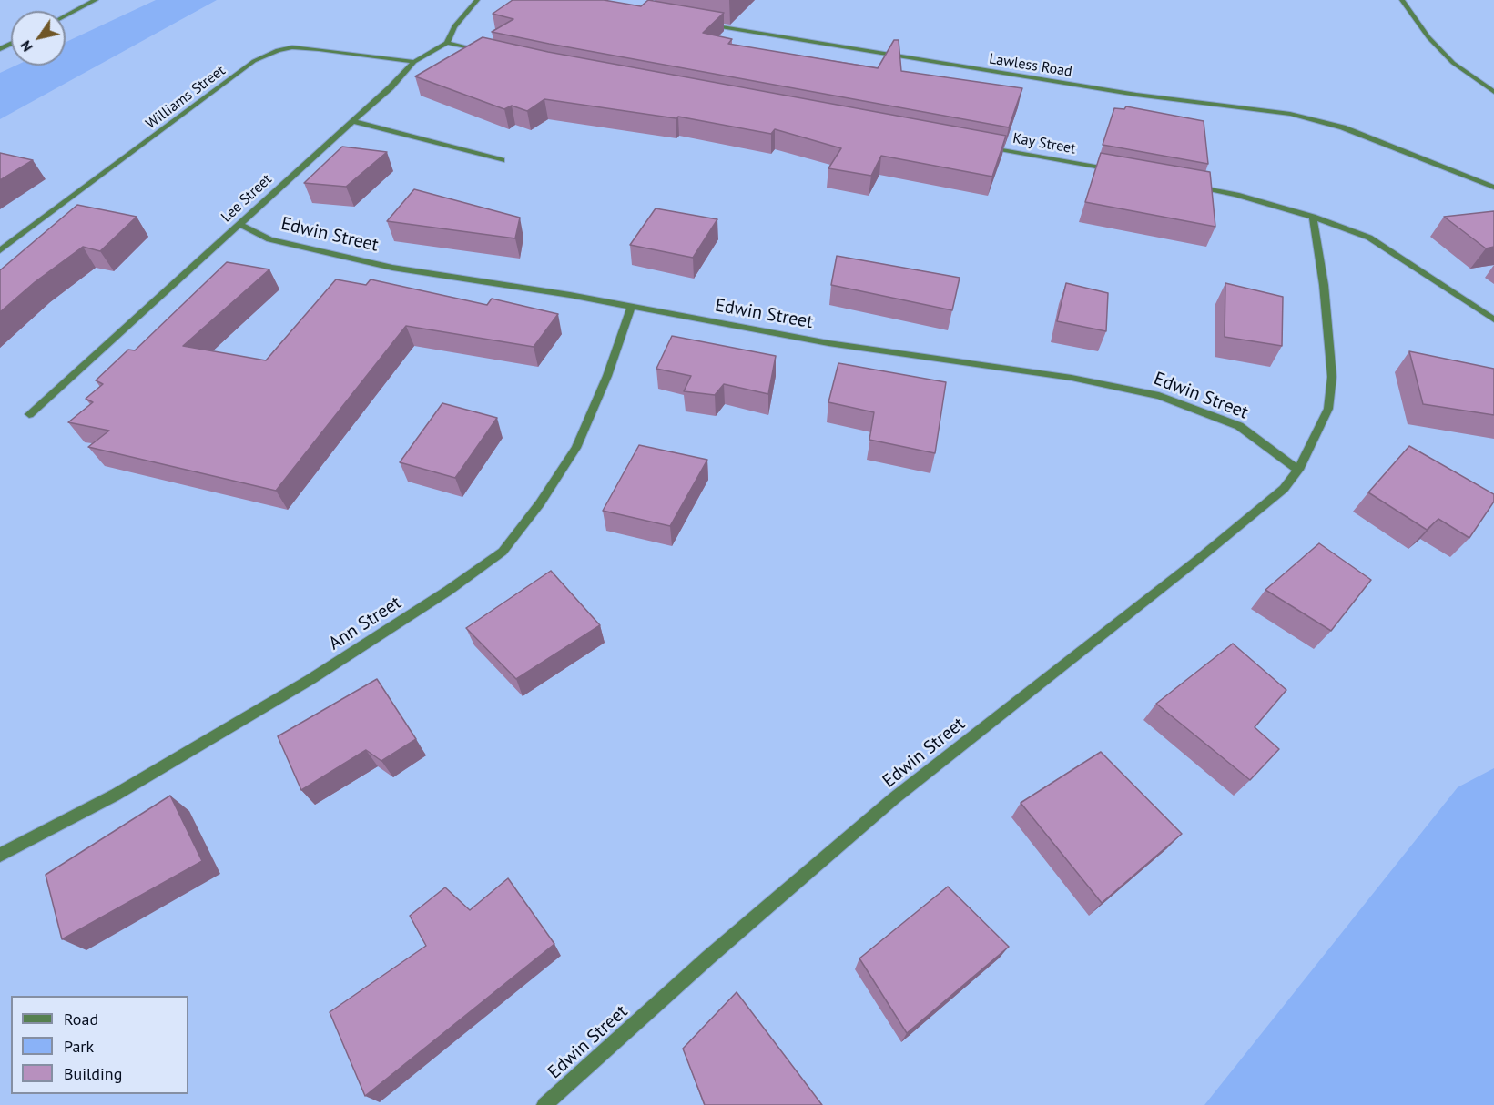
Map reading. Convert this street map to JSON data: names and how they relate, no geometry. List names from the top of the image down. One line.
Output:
{"streets":{"street":["Lawless Road","Williams Street","Kay Street","Lee Street","Edwin Street","Ann Street"]},"crossings":[["Williams Street","Lee Street"],["Lee Street","Edwin Street"],["Edwin Street","Ann Street"]],"legend":["Road","Park","Building"],"north":"bottom left"}
